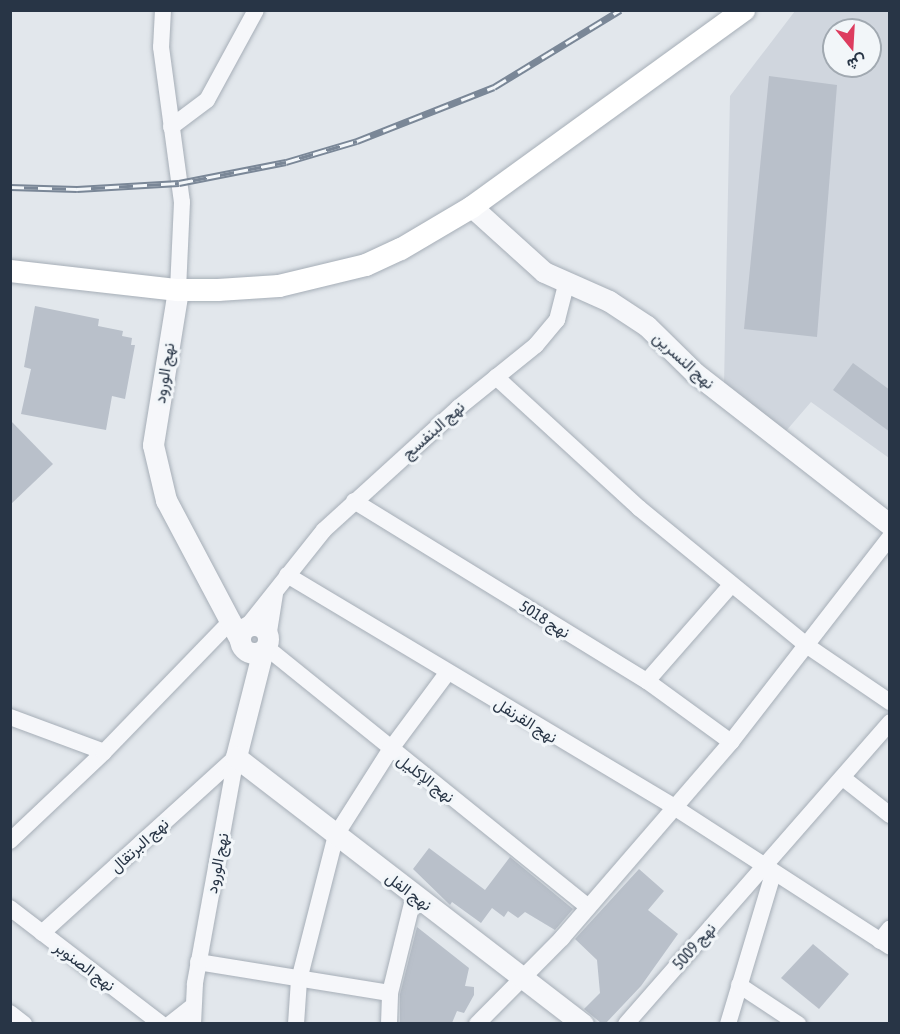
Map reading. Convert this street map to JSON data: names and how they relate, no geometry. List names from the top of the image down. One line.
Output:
{"streets":{"street":["نهج النسرين","نهج الورود","نهج البنفسج","نهج 5018","نهج القرنفل","نهج الإكليل","نهج البرتقال","نهج الفل","نهج 5009","نهج الصنوبر"]},"crossings":[["نهج النسرين","نهج البنفسج"],["نهج الورود","نهج البنفسج"],["نهج الورود","نهج الإكليل"],["نهج الورود","نهج البرتقال"],["نهج الورود","نهج الفل"],["نهج البنفسج","نهج 5018"],["نهج البنفسج","نهج القرنفل"],["نهج البنفسج","نهج الإكليل"],["نهج القرنفل","نهج 5009"],["نهج البرتقال","نهج الفل"],["نهج البرتقال","نهج الصنوبر"]],"north":"bottom"}
